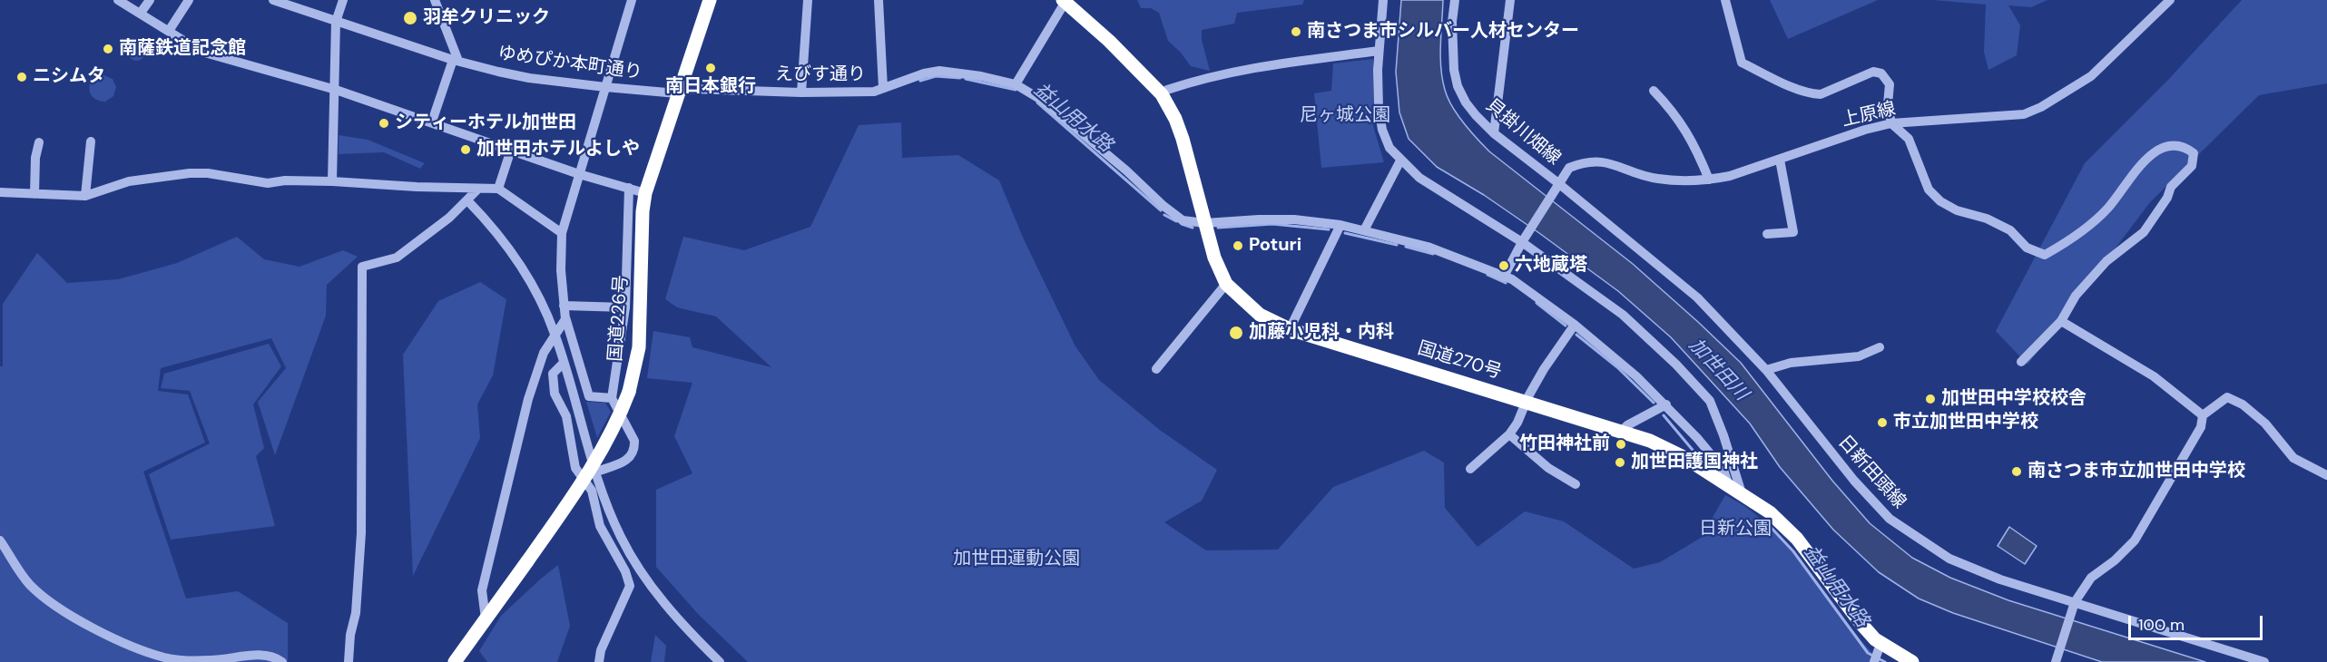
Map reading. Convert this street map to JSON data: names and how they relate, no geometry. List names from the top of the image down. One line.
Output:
{"streets":{"highway":["国道226号","国道270号"],"street":["ゆめぴか本町通り","えびす通り","上原線","貝掛川畑線","日新田頭線"]},"crossings":[["ゆめぴか本町通り","えびす通り"],["ゆめぴか本町通り","国道226号"],["えびす通り","上原線"],["えびす通り","国道226号"],["えびす通り","国道270号"],["上原線","貝掛川畑線"],["上原線","日新田頭線"],["貝掛川畑線","日新田頭線"]],"water":["益山用水路","加世田川"],"parks":["尼ヶ城公園","日新公園","加世田運動公園"],"places":["羽牟クリニック","南さつま市シルバー人材センター","南薩鉄道記念館","南日本銀行","ニシムタ","シティーホテル加世田","加世田ホテルよしや","Poturi","六地蔵塔","加藤小児科・内科","加世田中学校校舎","市立加世田中学校","竹田神社前","加世田護国神社","南さつま市立加世田中学校"],"scale_bar":"100 m"}
